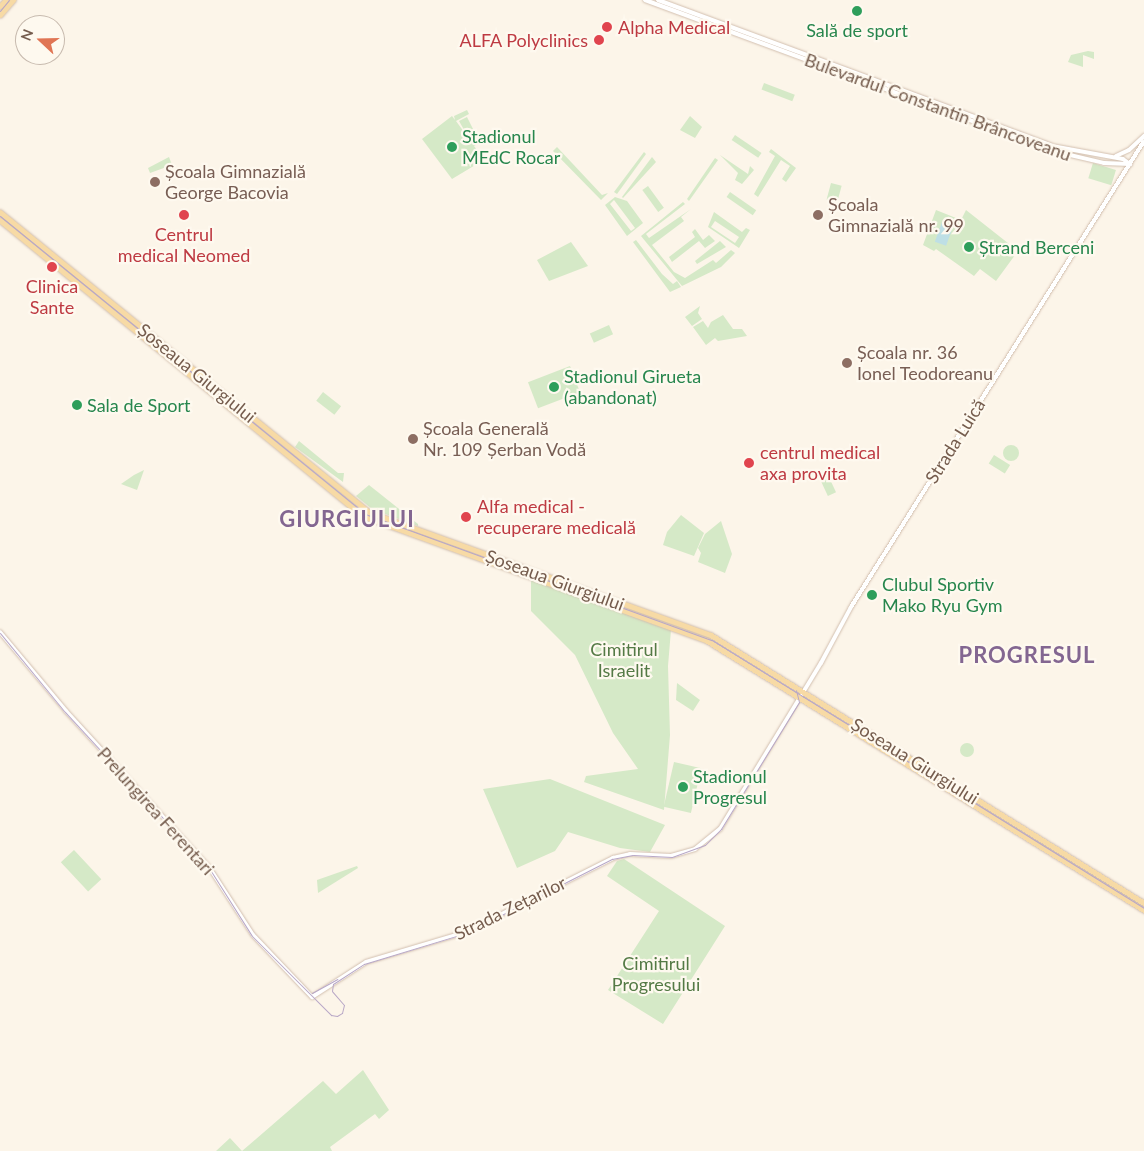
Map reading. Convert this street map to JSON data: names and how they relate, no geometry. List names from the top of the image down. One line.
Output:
{"streets":{"main road":["Bulevardul Constantin Brâncoveanu","Șoseaua Giurgiului","Strada Luică","Prelungirea Ferentari","Strada Zețarilor"]},"crossings":[["Bulevardul Constantin Brâncoveanu","Strada Luică"],["Șoseaua Giurgiului","Strada Luică"],["Strada Luică","Strada Zețarilor"],["Prelungirea Ferentari","Strada Zețarilor"]],"districts":["GIURGIULUI","PROGRESUL"],"parks":["Cimitirul Israelit","Cimitirul Progresului"],"places":["Sală de sport","Alpha Medical","ALFA Polyclinics","Stadionul MEdC Rocar","Școala Gimnazială George Bacovia","Centrul medical Neomed","Școala Gimnazială nr. 99","Ștrand Berceni","Clinica Sante","Școala nr. 36 Ionel Teodoreanu","Stadionul Girueta (abandonat)","Sala de Sport","Școala Generală Nr. 109 Șerban Vodă","centrul medical axa provita","Alfa medical - recuperare medicală","Clubul Sportiv Mako Ryu Gym","Stadionul Progresul"],"north":"left"}
